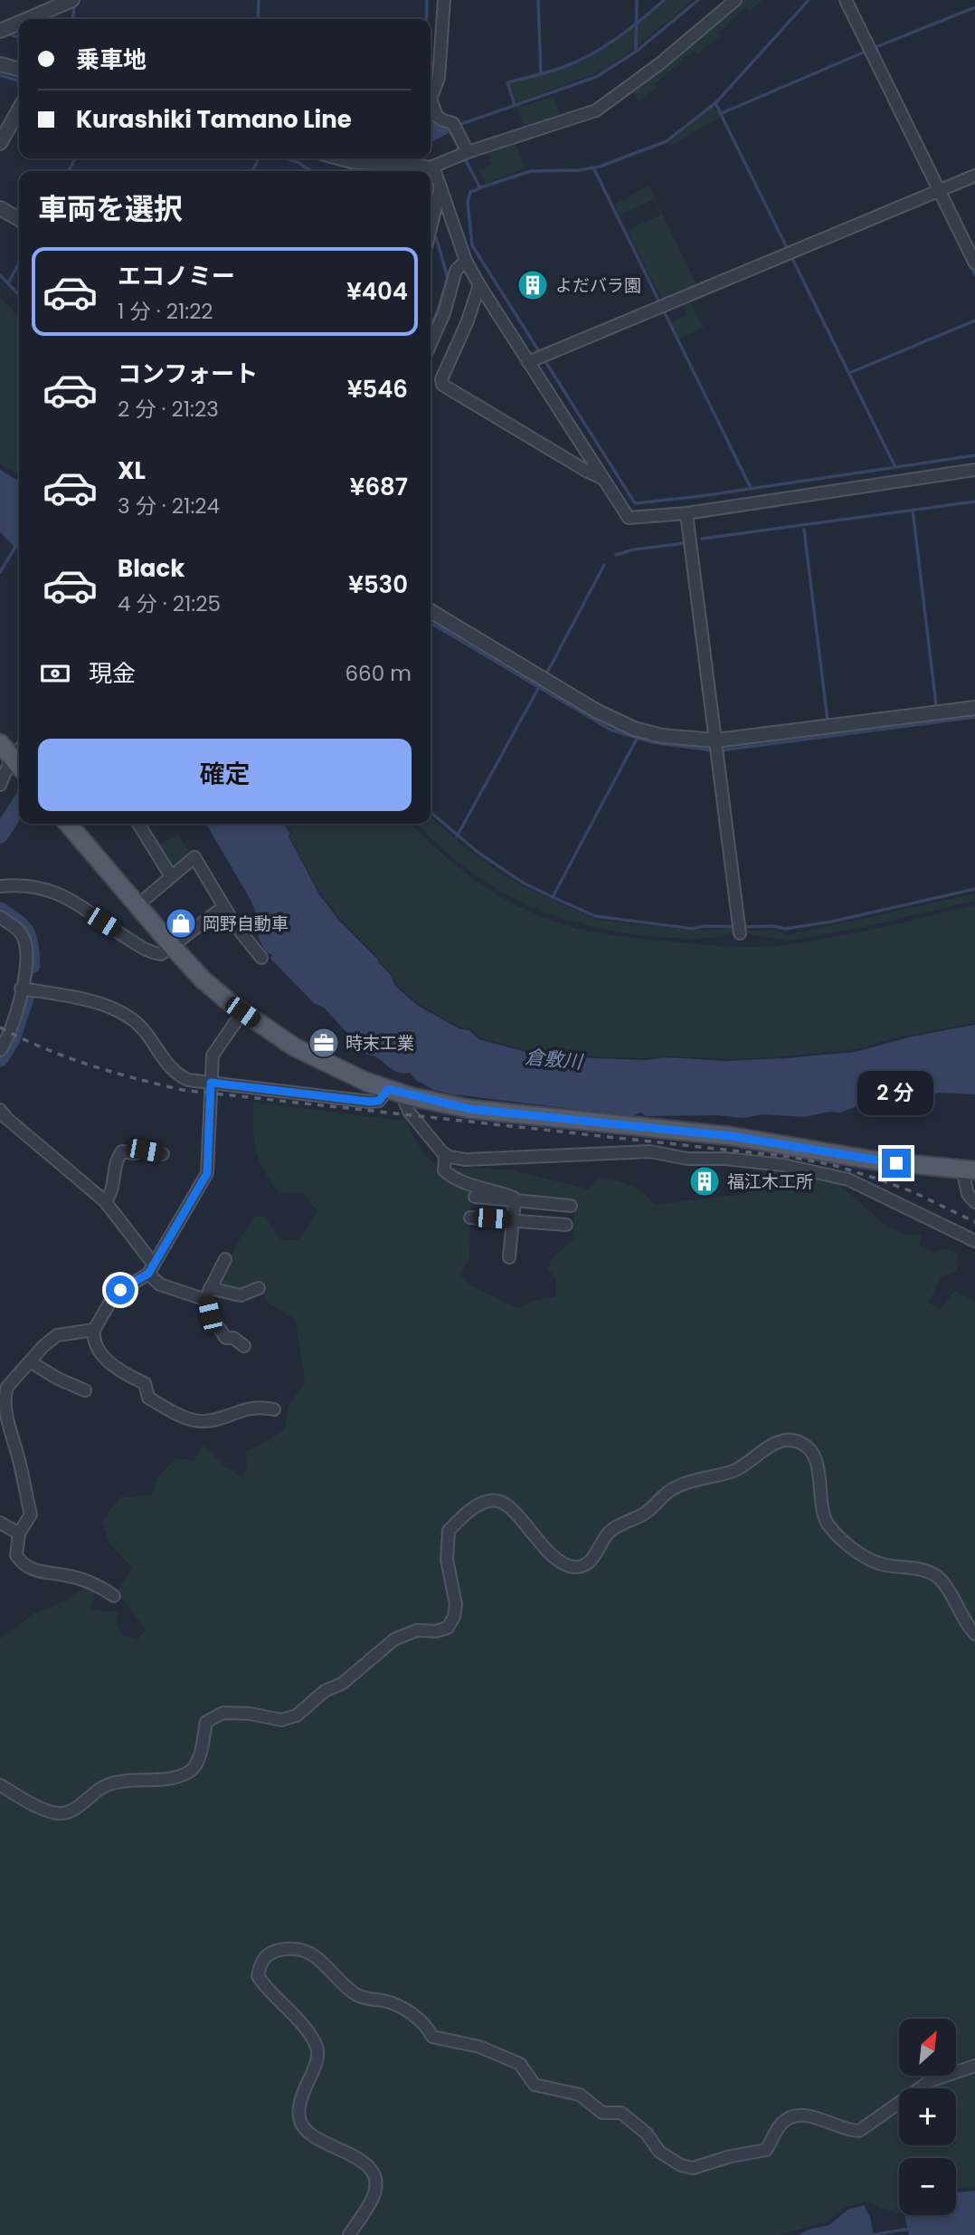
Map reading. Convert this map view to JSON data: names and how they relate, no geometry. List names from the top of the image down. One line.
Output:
{"water":["倉敷川"],"places":{"building":["よだバラ園","福江木工所"],"shop":["岡野自動車"],"office":["時末工業"]},"north":"top right","page":{"banner":["乗車地","Kurashiki Tamano Line"],"heading":"車両を選択","list":[{"name":"エコノミー","note":"1 分 · 21:22","value":"¥404"},{"name":"コンフォート","note":"2 分 · 21:23","value":"¥546"},{"name":"XL","note":"3 分 · 21:24","value":"¥687"},{"name":"Black","note":"4 分 · 21:25","value":"¥530"}],"pay":["現金","660 m"],"buttons":"確定","bubble":"2 分","map_buttons":["+","−"]}}
